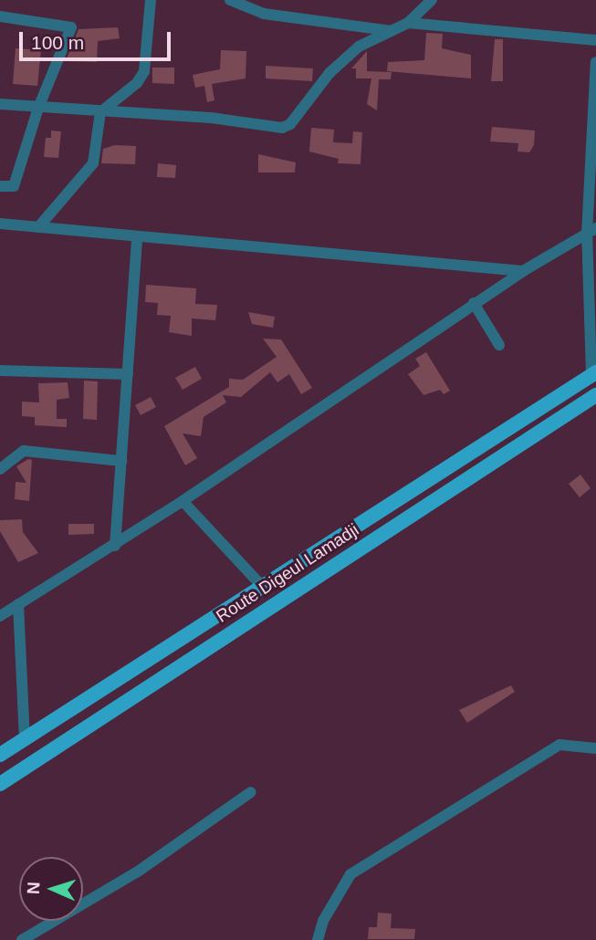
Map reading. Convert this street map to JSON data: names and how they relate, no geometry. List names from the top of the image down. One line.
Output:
{"streets":{"main road":["Route Digeul Lamadji"]},"scale_bar":"100 m","north":"left"}
